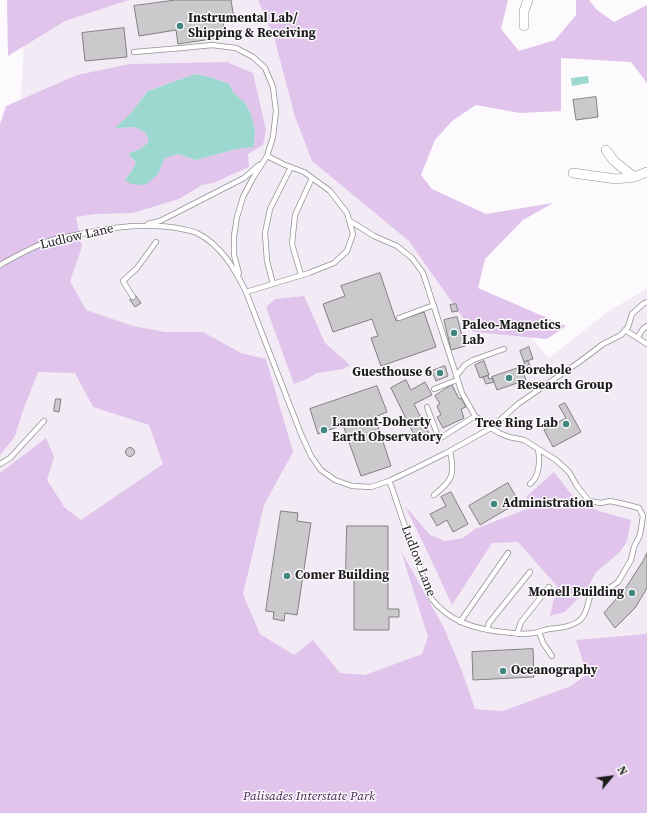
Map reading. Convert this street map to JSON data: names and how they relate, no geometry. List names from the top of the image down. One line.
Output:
{"streets":{"lane":["Ludlow Lane"]},"parks":["Palisades Interstate Park"],"places":["Instrumental Lab/ Shipping & Receiving","Paleo-Magnetics Lab","Guesthouse 6","Borehole Research Group","Tree Ring Lab","Lamont-Doherty Earth Observatory","Administration","Comer Building","Monell Building","Oceanography"],"north":"top right"}
